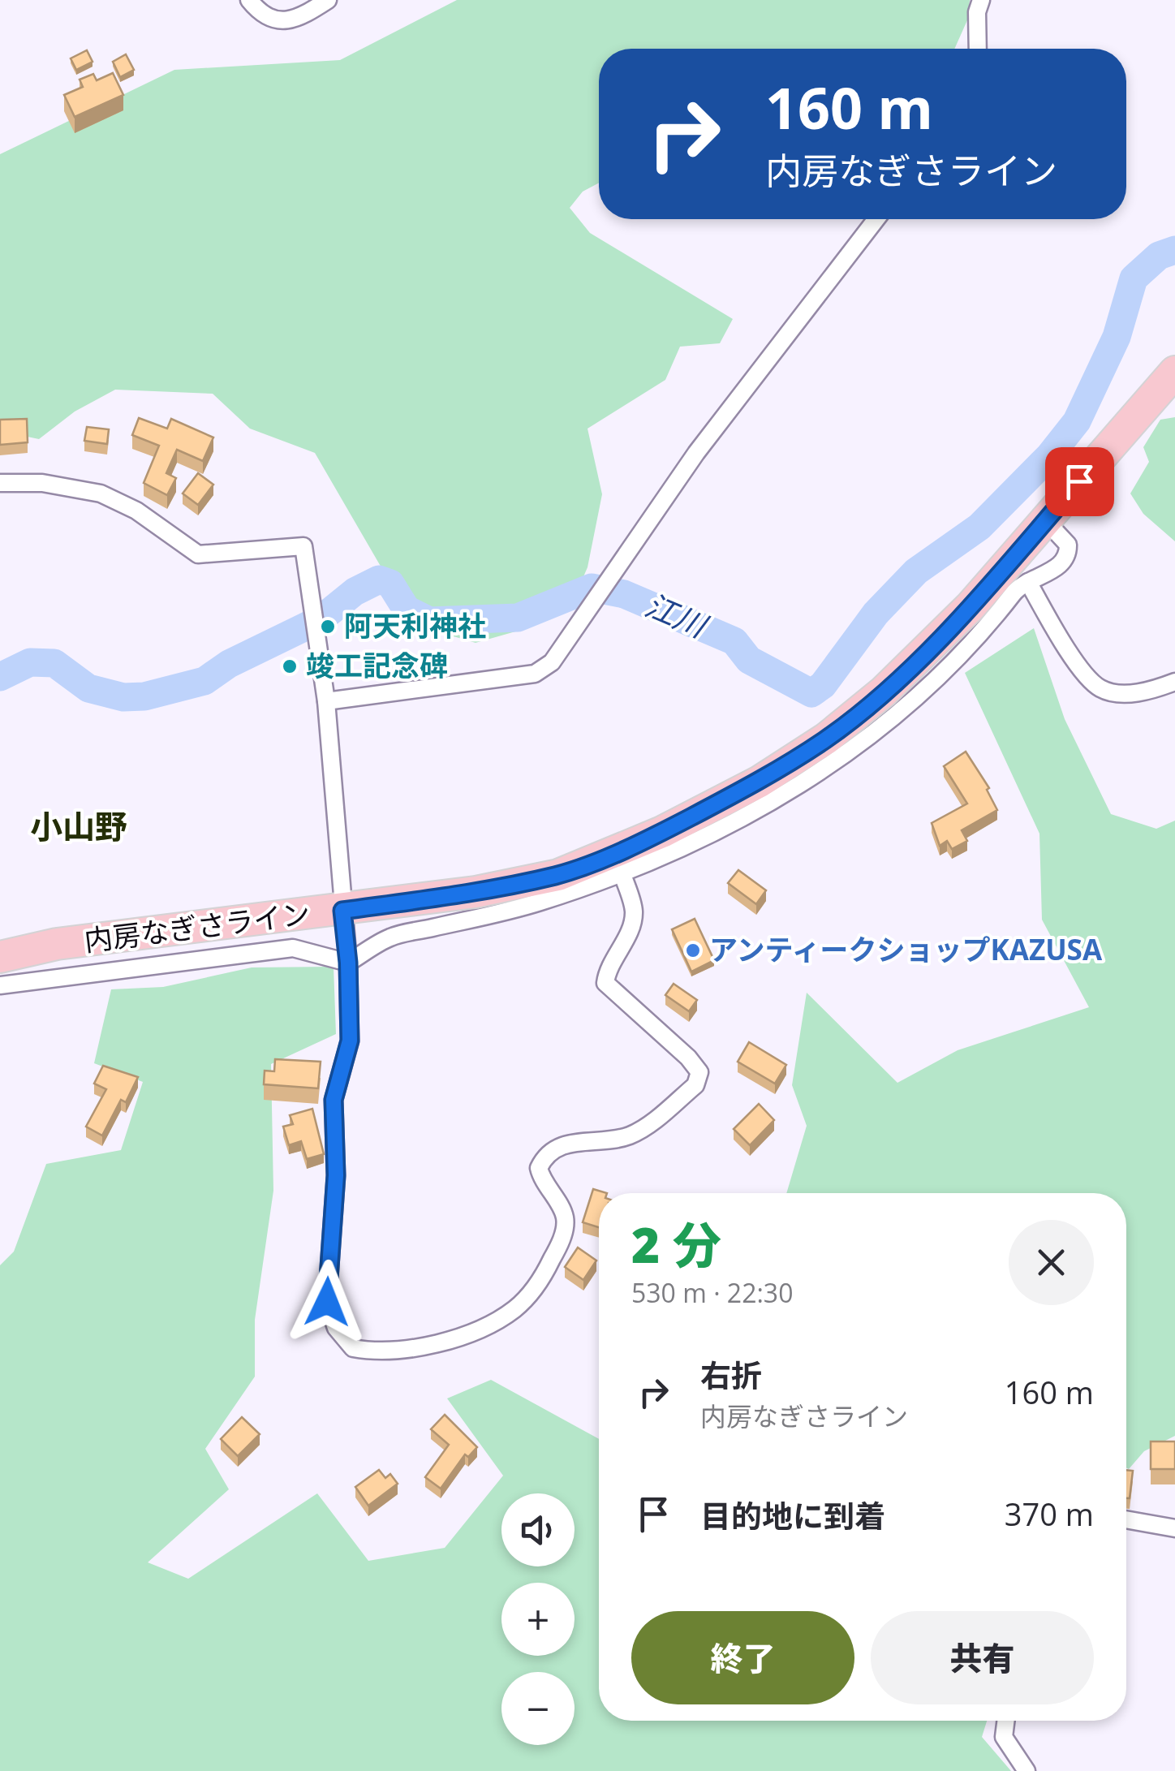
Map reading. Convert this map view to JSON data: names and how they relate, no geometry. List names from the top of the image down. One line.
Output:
{"streets":{"highway":["内房なぎさライン"]},"districts":["小山野"],"water":["江川"],"places":["阿天利神社","竣工記念碑","アンティークショップKAZUSA"],"page":{"turn":["160 m","内房なぎさライン"],"heading":["2 分","530 m · 22:30"],"list":[{"name":"右折","note":"内房なぎさライン","value":"160 m"},{"name":"目的地に到着","value":"370 m"}],"map_buttons":["+","−"],"buttons":["終了","共有"]}}
